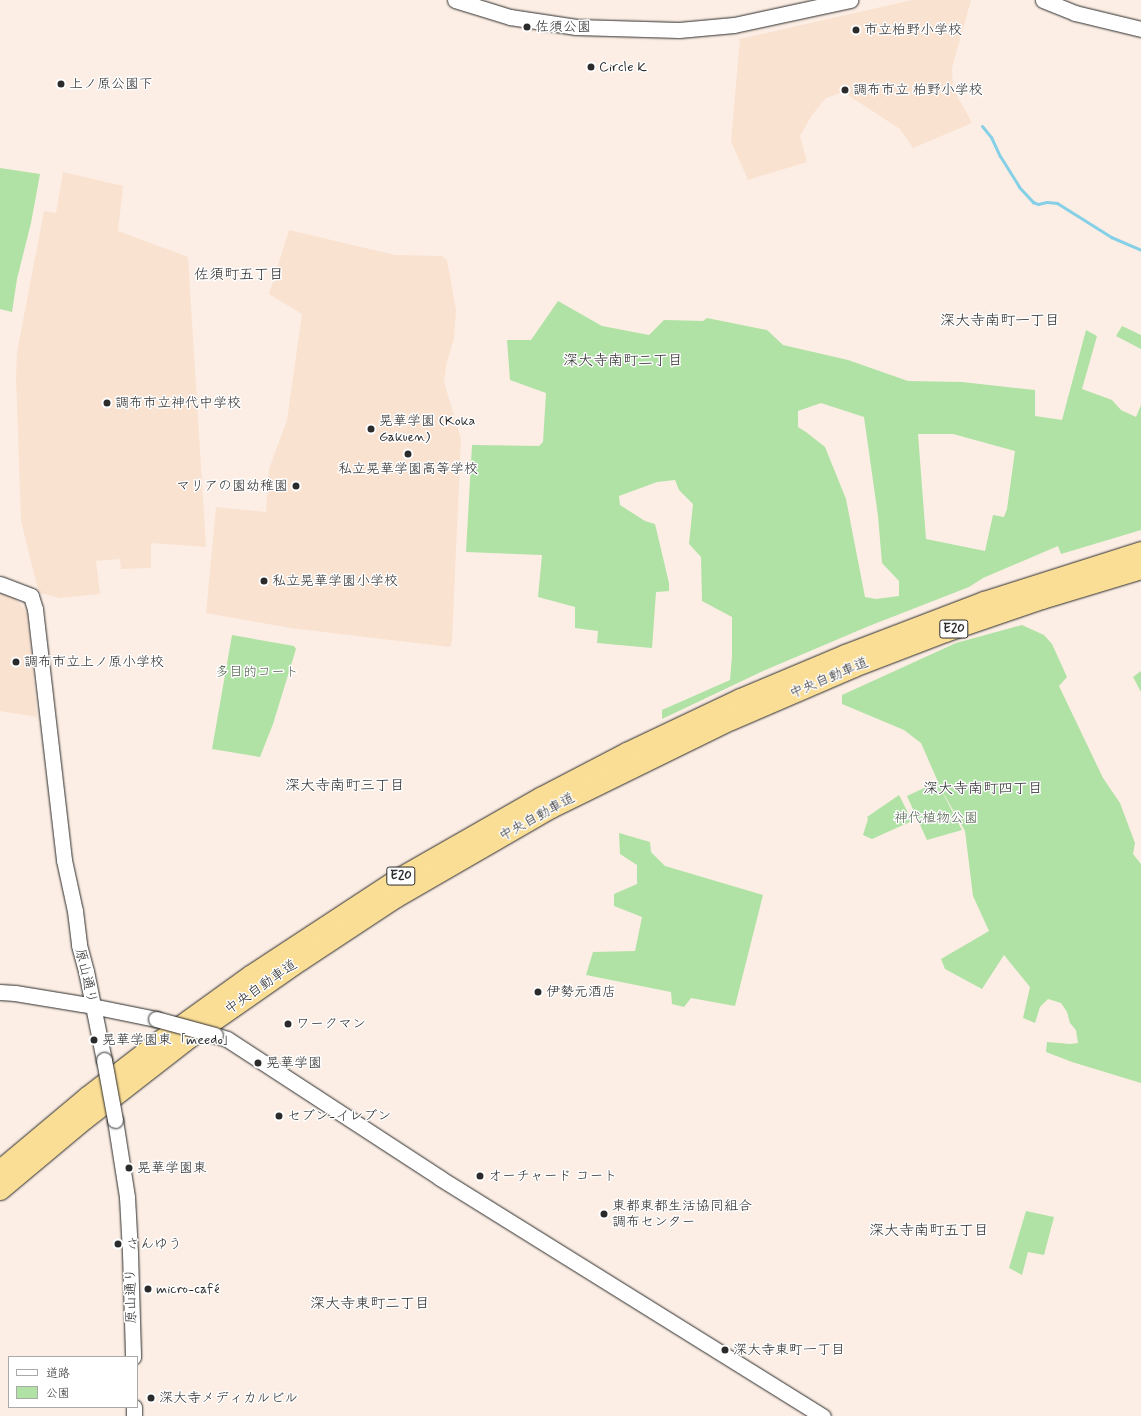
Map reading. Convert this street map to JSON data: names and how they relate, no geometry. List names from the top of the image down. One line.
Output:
{"streets":{"highway":["E20","中央自動車道"],"street":["原山通り"]},"districts":["佐須町五丁目","深大寺南町一丁目","深大寺南町二丁目","深大寺南町三丁目","深大寺南町四丁目","深大寺南町五丁目","深大寺東町二丁目"],"parks":["多目的コート","神代植物公園"],"places":["佐須公園","市立柏野小学校","Circle K","上ノ原公園下","調布市立 柏野小学校","調布市立神代中学校","晃華学園 (Koka Gakuen)","私立晃華学園高等学校","マリアの園幼稚園","私立晃華学園小学校","調布市立上ノ原小学校","伊勢元酒店","ワークマン","晃華学園東「meedo」","晃華学園","セブン-イレブン","晃華学園東","オーチャード コート","東都東都生活協同組合 調布センター","さんゆう","micro-café","深大寺東町一丁目","深大寺メディカルビル"],"legend":["道路","公園"]}
